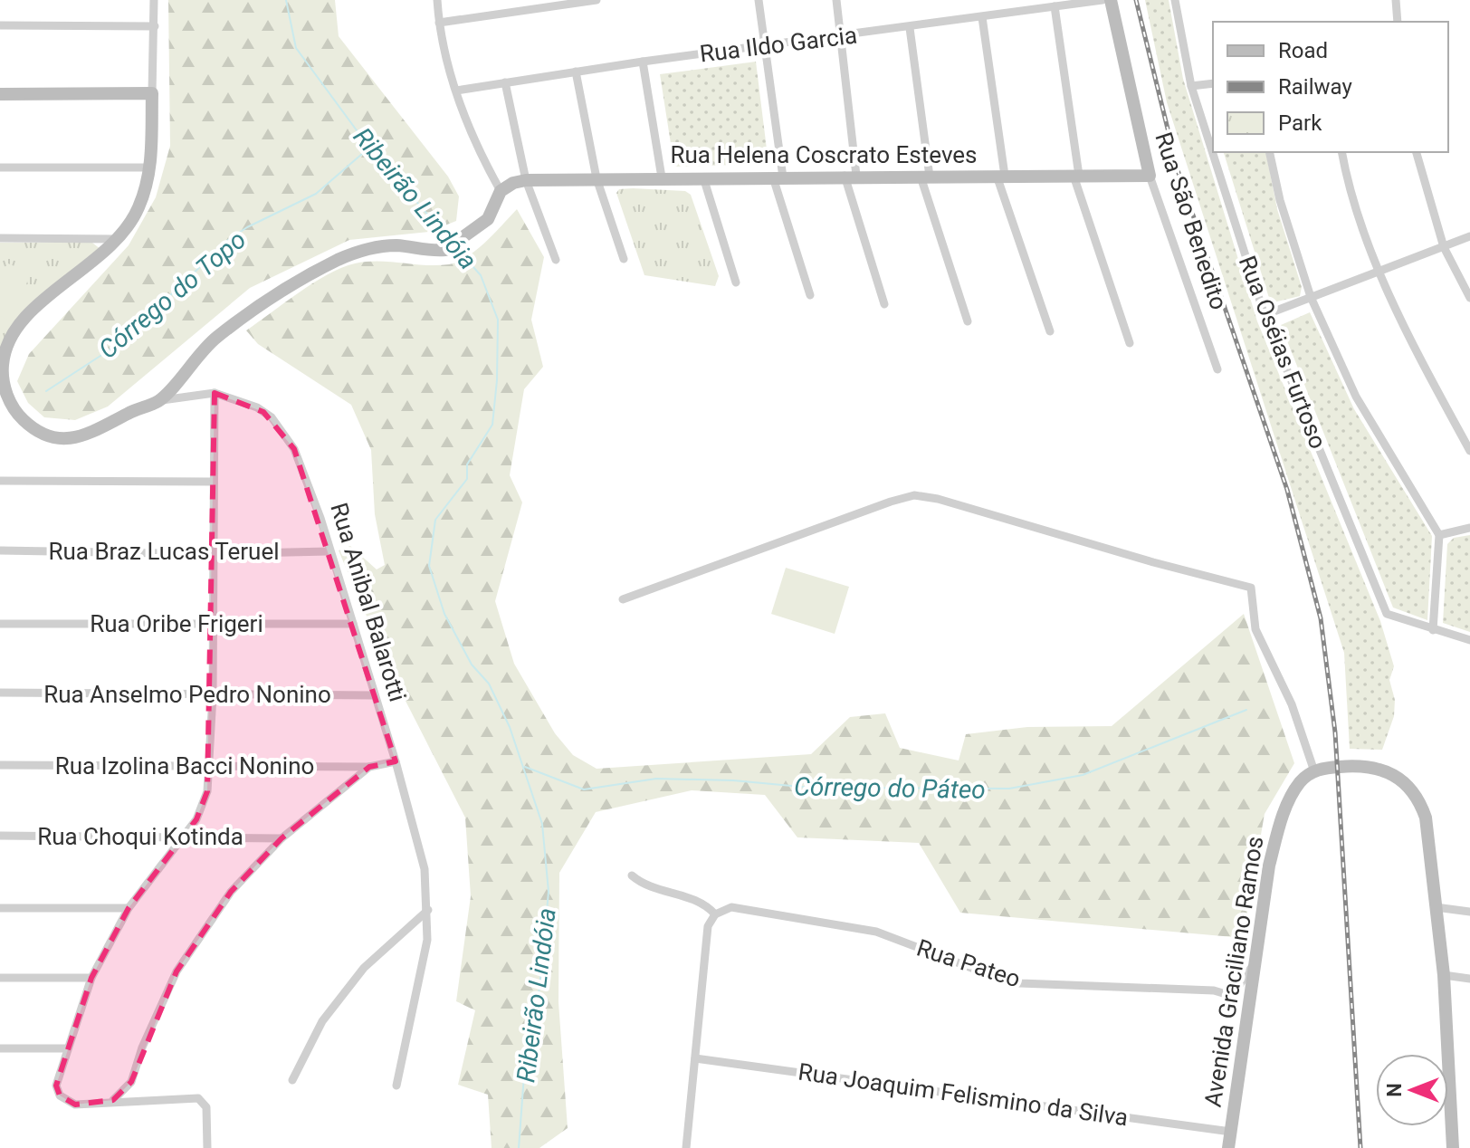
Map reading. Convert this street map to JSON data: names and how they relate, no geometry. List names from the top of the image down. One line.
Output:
{"streets":{"street":["Rua Ildo Garcia","Rua Helena Coscrato Esteves","Rua São Benedito","Rua Oséias Furtoso","Rua Braz Lucas Teruel","Rua Anibal Balarotti","Rua Oribe Frigeri","Rua Anselmo Pedro Nonino","Rua Izolina Bacci Nonino","Rua Choqui Kotinda","Rua Pateo","Avenida Graciliano Ramos","Rua Joaquim Felismino da Silva"]},"crossings":[["Rua Helena Coscrato Esteves","Rua São Benedito"],["Rua Braz Lucas Teruel","Rua Anibal Balarotti"],["Rua Anibal Balarotti","Rua Oribe Frigeri"],["Rua Anibal Balarotti","Rua Anselmo Pedro Nonino"],["Rua Anibal Balarotti","Rua Izolina Bacci Nonino"],["Rua Pateo","Avenida Graciliano Ramos"],["Avenida Graciliano Ramos","Rua Joaquim Felismino da Silva"]],"water":["Ribeirão Lindóia","Córrego do Topo","Córrego do Páteo"],"legend":["Road","Railway","Park"],"north":"left"}
